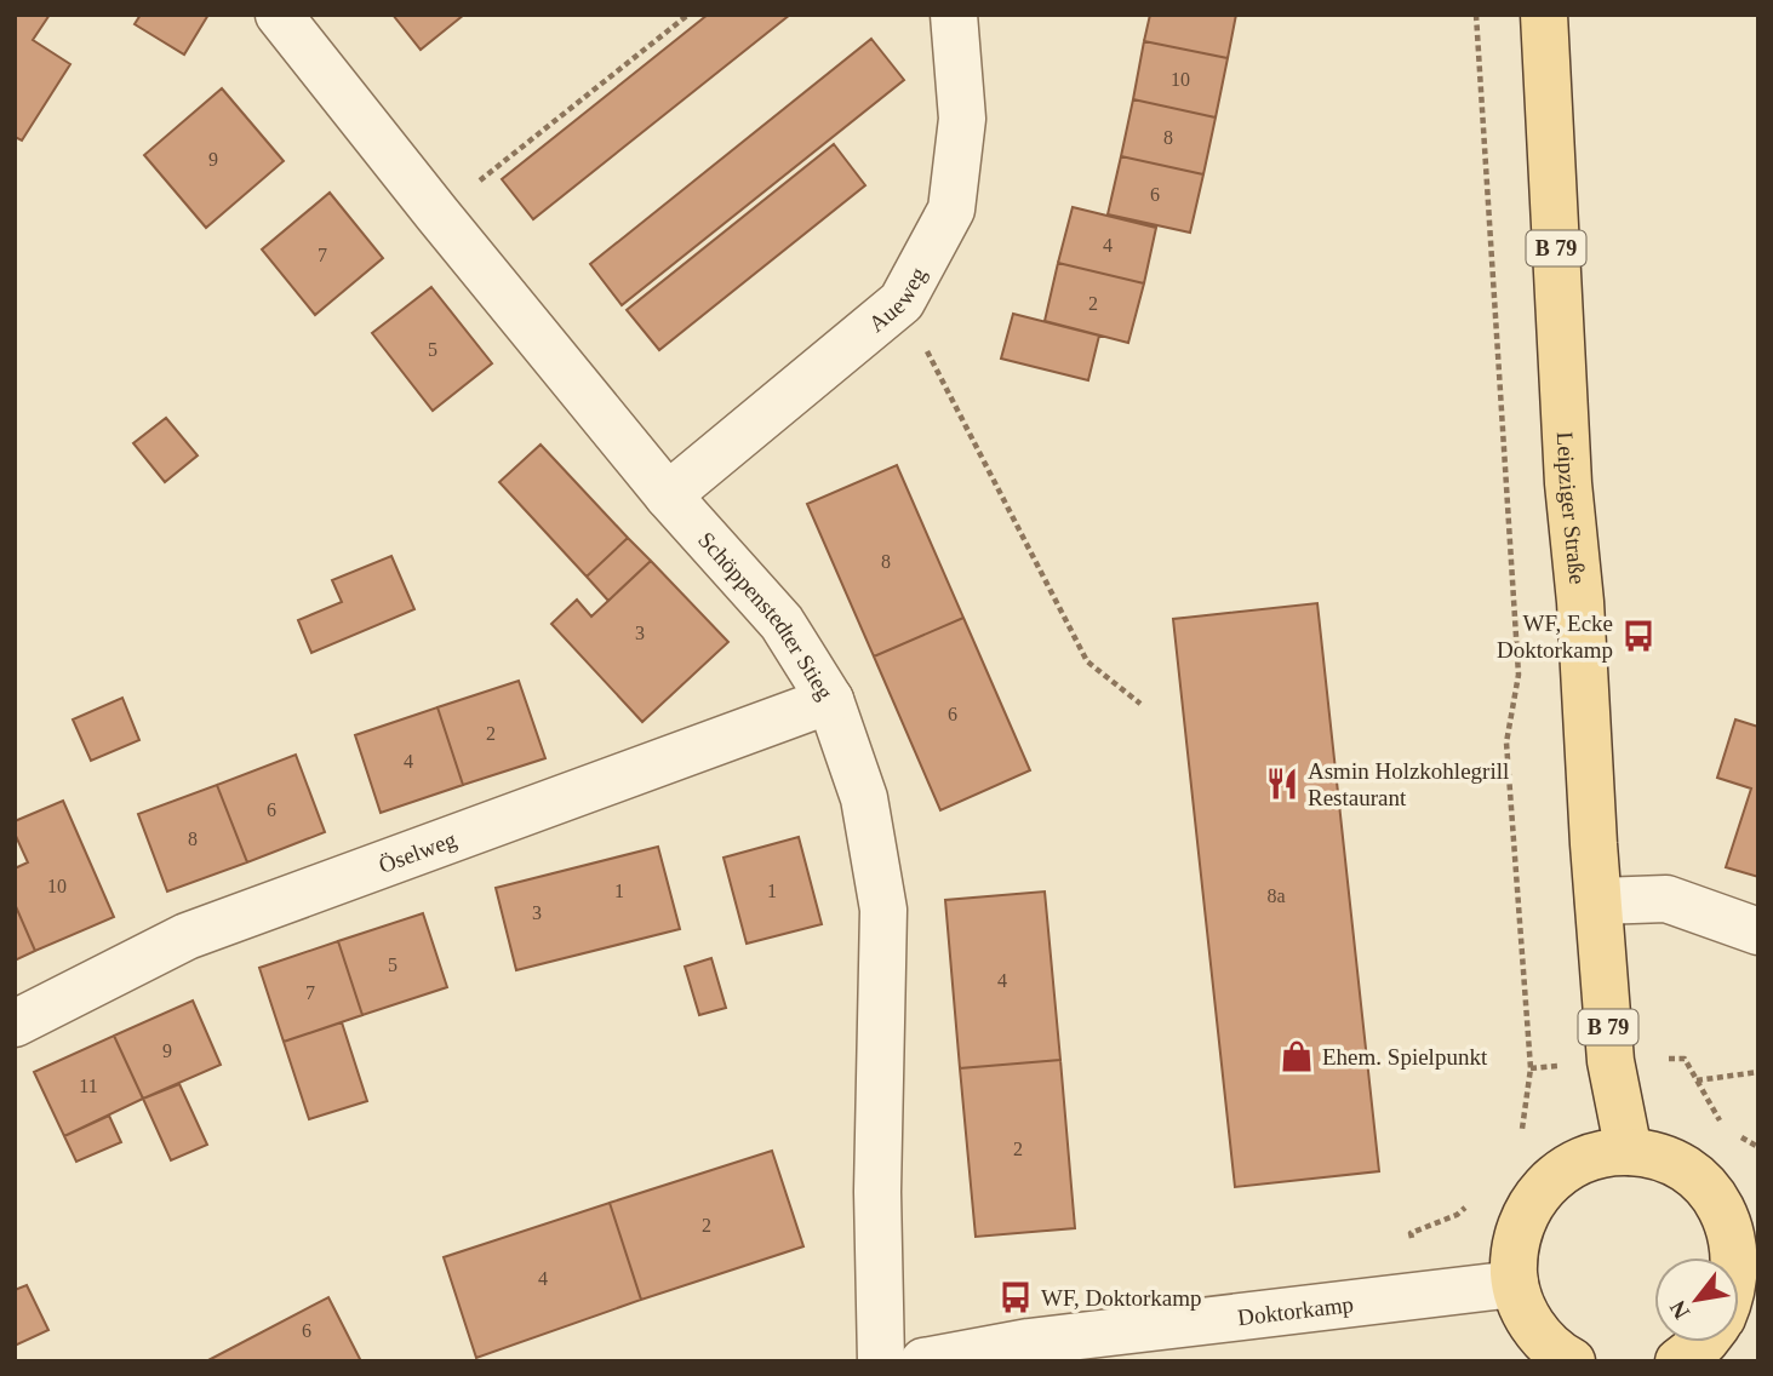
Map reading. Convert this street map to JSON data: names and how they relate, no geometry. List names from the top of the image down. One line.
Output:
{"streets":{"main road":["B 79","Leipziger Straße"],"street":["Aueweg","Schöppenstedter Stieg","Öselweg","Doktorkamp"]},"crossings":[["Aueweg","Schöppenstedter Stieg"],["Schöppenstedter Stieg","Öselweg"]],"places":{"bus stop":["WF, Ecke Doktorkamp","WF, Doktorkamp"],"restaurant":["Asmin Holzkohlegrill Restaurant"],"shop":["Ehem. Spielpunkt"]},"house_numbers":["10","8","9","6","4","7","2","5","8","3","6","2","4","6","8","10","1","1","8a","3","5","4","7","9","11","2","2","4","6"],"north":"bottom left"}
